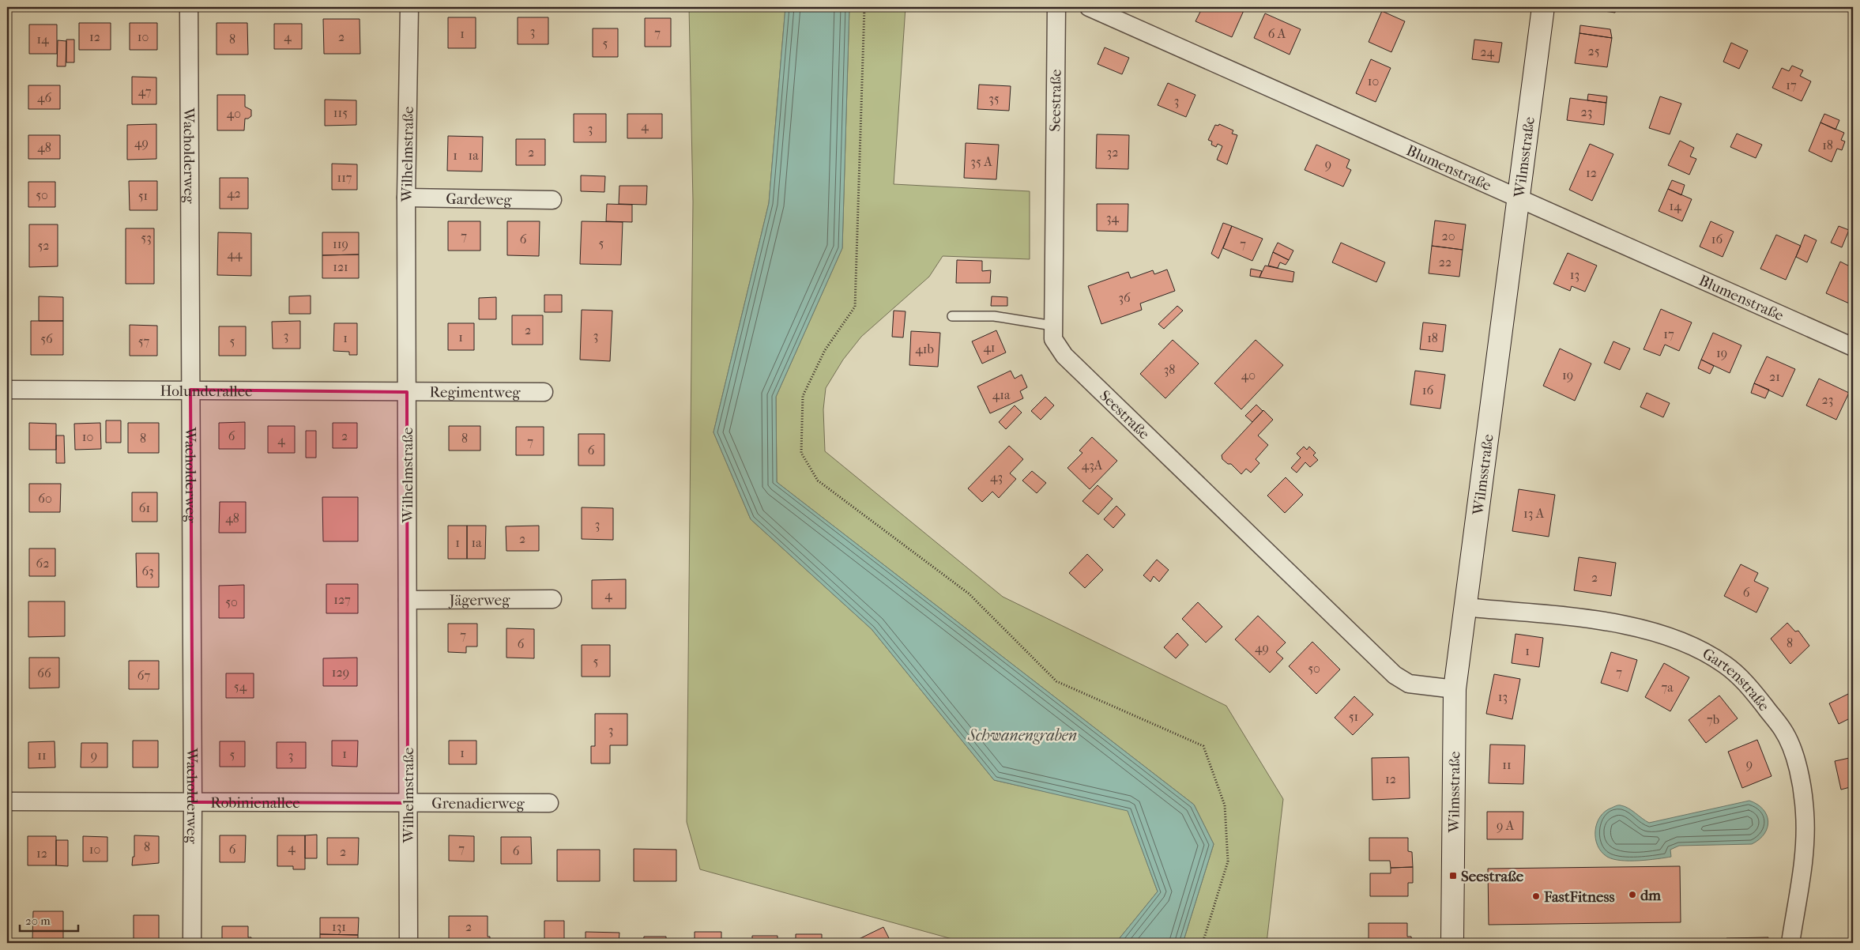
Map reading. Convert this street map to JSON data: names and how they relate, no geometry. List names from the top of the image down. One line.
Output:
{"streets":{"street":["Seestraße","Wacholderweg","Wilhelmstraße","Wilmsstraße","Blumenstraße","Gardeweg","Holunderallee","Regimentweg","Jägerweg","Gartenstraße","Robinienallee","Grenadierweg"]},"crossings":[["Seestraße","Wilmsstraße"],["Wacholderweg","Holunderallee"],["Wacholderweg","Robinienallee"],["Wilhelmstraße","Gardeweg"],["Wilhelmstraße","Holunderallee"],["Wilhelmstraße","Regimentweg"],["Wilhelmstraße","Jägerweg"],["Wilhelmstraße","Robinienallee"],["Wilhelmstraße","Grenadierweg"],["Wilmsstraße","Blumenstraße"],["Wilmsstraße","Gartenstraße"],["Holunderallee","Regimentweg"],["Robinienallee","Grenadierweg"]],"water":["Schwanengraben"],"places":{"transit":["Seestraße"],"other":["dm","FastFitness"]},"house_numbers":["3","7","1","6 A","12","10","4","2","14","8","5","25","24","10","17","47","46","35","3","23","115","40","4","3","49","18","48","2","32","1","1a","35 A","9","12","117","42","50","51","14","34","7","20","53","6","16","5","119","7","52","44","22","121","13","36","2","17","3","3","1","1","18","56","57","5","41","41b","19","38","40","19","21","16","41a","23","6","2","10","8","8","4","7","6","43A","43","60","61","13 A","48","3","2","1","1a","62","63","2","6","4","127","50","7","8","6","49","1","5","50","129","7","66","67","54","7a","13","51","7b","3","1","1","5","11","9","3","9","11","12","9 A","8","4","7","10","6","6","2","12","131","2"],"scale_bar":"20 m"}
